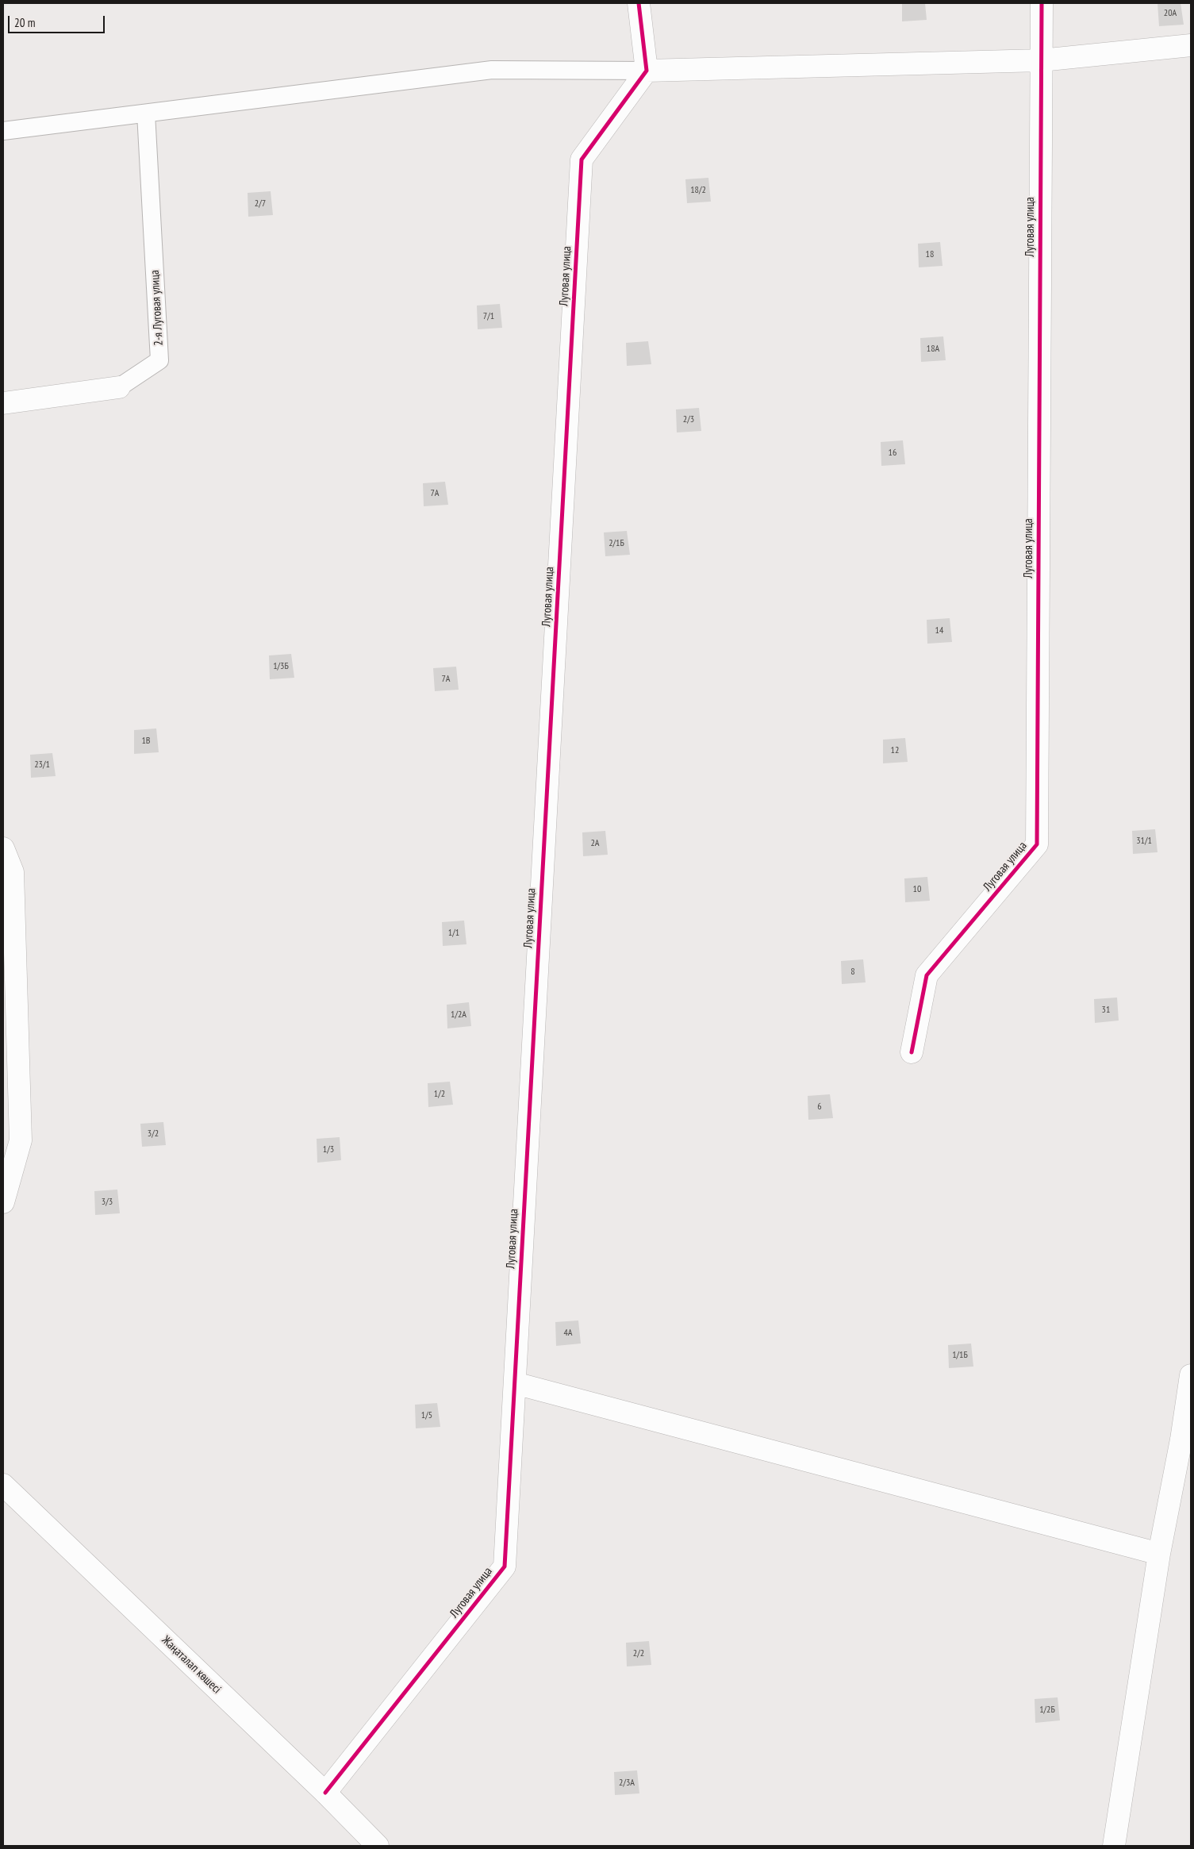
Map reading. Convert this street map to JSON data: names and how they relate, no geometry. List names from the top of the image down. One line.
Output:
{"streets":{"street":["Луговая улица","2-я Луговая улица","Жаңаталап көшесі"]},"crossings":[["Луговая улица","Жаңаталап көшесі"]],"house_numbers":["20А","18/2","2/7","18","7/1","18А","2/3","16","7А","2/1Б","14","1/3Б","7А","1В","12","23/1","31/1","2А","10","1/1","8","31","1/2А","1/2","6","3/2","1/3","3/3","4А","1/1Б","1/5","2/2","1/2Б","2/3А"],"scale_bar":"20 m"}
